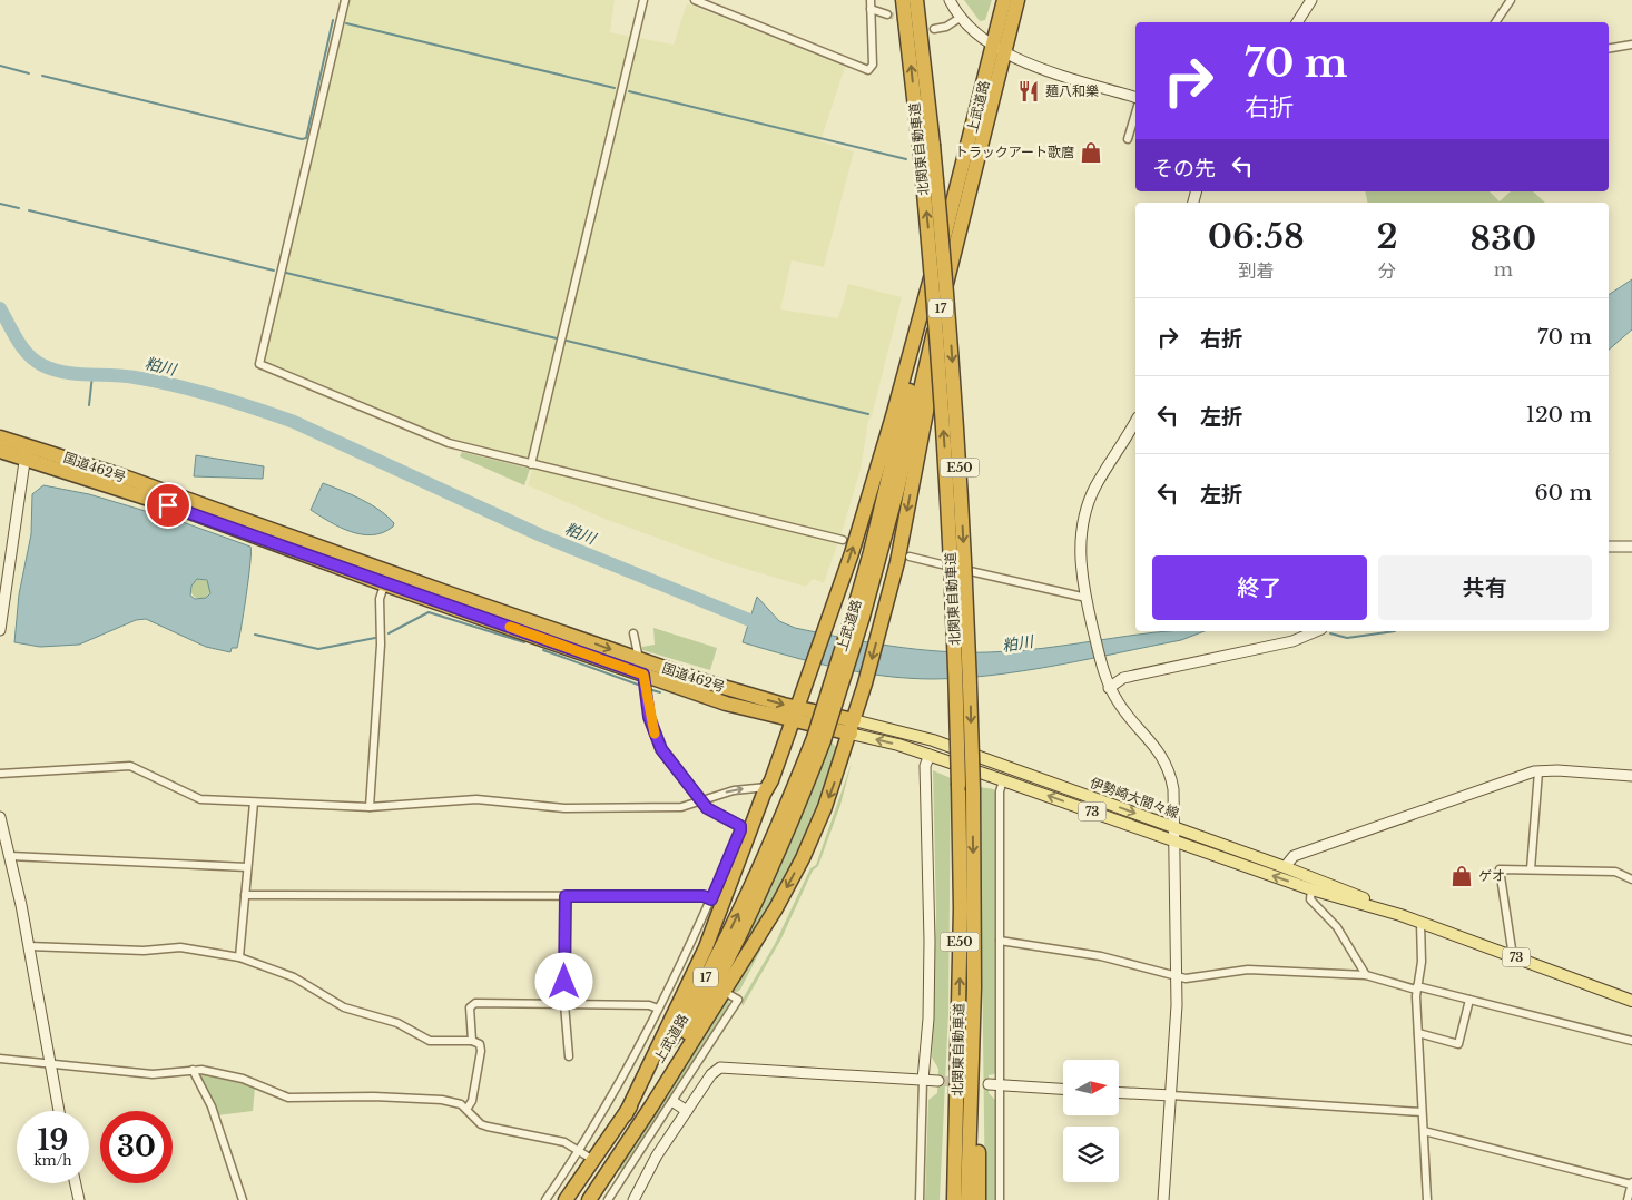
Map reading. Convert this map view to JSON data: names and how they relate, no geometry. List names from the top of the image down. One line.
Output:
{"streets":{"highway":["上武道路","北関東自動車道","17","国道462号","E50"],"main road":["伊勢崎大間々線","73"]},"crossings":[["国道462号","伊勢崎大間々線"]],"water":["粕川"],"places":{"restaurant":["麺八和樂"],"shop":["トラックアート歌麿","ゲオ"]},"north":"right","page":{"turn":["70 m","右折"],"then":"その先","eta":["06:58","到着","2","分","830","m"],"list":[{"name":"右折","value":"70 m"},{"name":"左折","value":"120 m"},{"name":"左折","value":"60 m"}],"buttons":["終了","共有"],"speed":"19 km/h","limit":"30"}}
